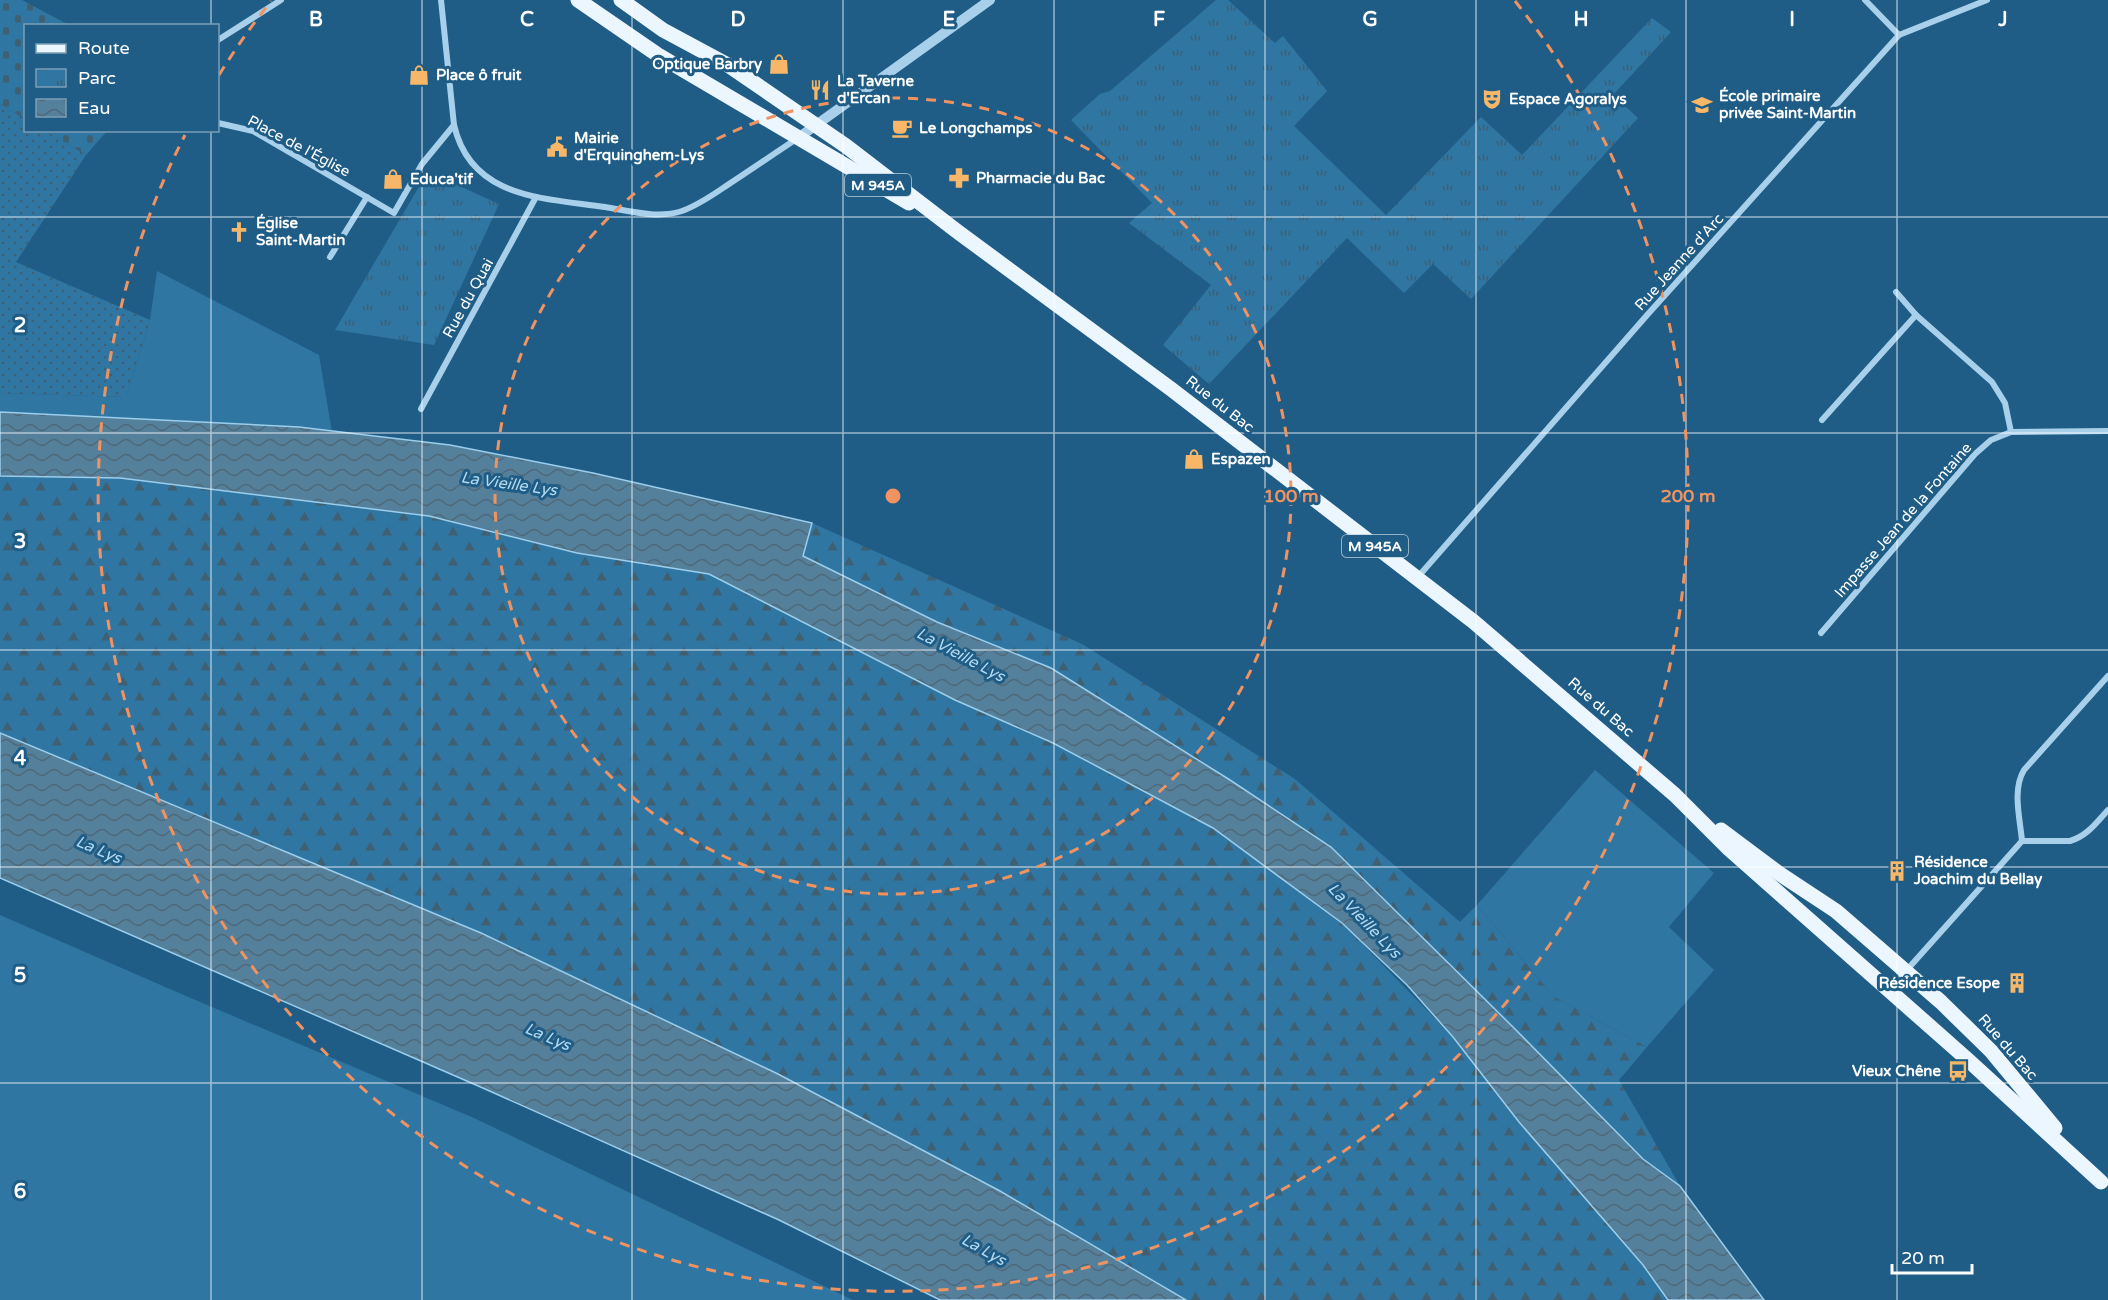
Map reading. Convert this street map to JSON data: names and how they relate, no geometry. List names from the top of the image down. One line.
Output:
{"streets":{"main road":["M 945A","Rue du Bac"],"street":["Place de l'Église","Rue Jeanne d'Arc","Rue du Quai","Impasse Jean de la Fontaine"]},"crossings":[["M 945A","Rue du Bac"],["Rue Jeanne d'Arc","Rue du Bac"]],"water":["La Vieille Lys","La Lys"],"places":{"shop":["Optique Barbry","Place ô fruit","Educa'tif","Espazen"],"restaurant":["La Taverne d'Ercan"],"theatre":["Espace Agoralys"],"school or university":["École primaire privée Saint-Martin"],"cafe":["Le Longchamps"],"public building":["Mairie d'Erquinghem-Lys"],"pharmacy":["Pharmacie du Bac"],"church":["Église Saint-Martin"],"building":["Résidence Joachim du Bellay","Résidence Esope"],"bus stop":["Vieux Chêne"]},"legend":["Route","Parc","Eau"],"scale_bar":"20 m","grid":{"columns":["B","C","D","E","F","G","H","I","J"],"rows":["2","3","4","5","6"]},"rings":["100 m","200 m"]}
